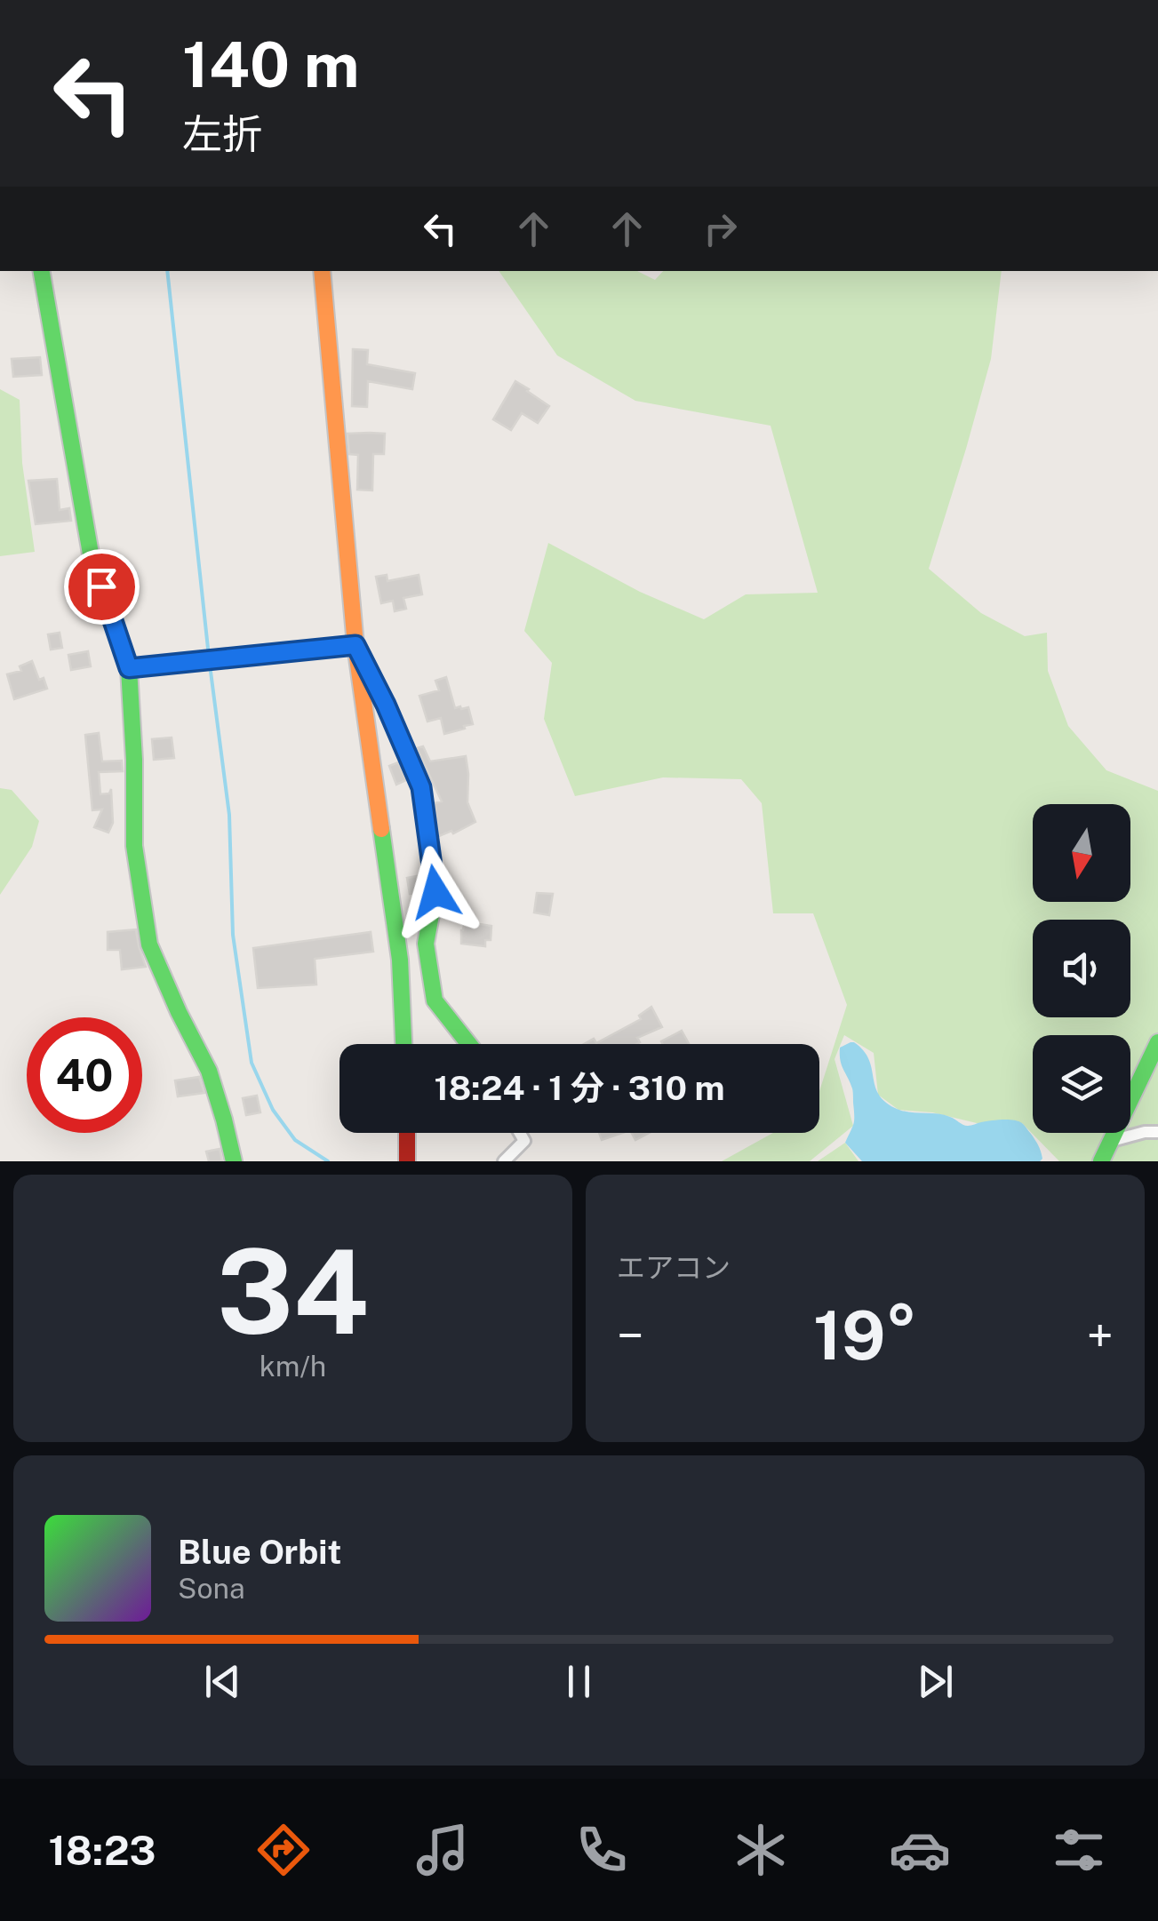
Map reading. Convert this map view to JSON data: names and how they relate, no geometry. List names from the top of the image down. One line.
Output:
{"north":"bottom","page":{"turn":["140 m","左折"],"limit":"40","trip":"18:24 · 1 分 · 310 m","tile":[["34","km/h"],"エアコン"],"heat":["−","19°","+"],"song":["Blue Orbit","Sona"],"tabs":"18:23"}}
